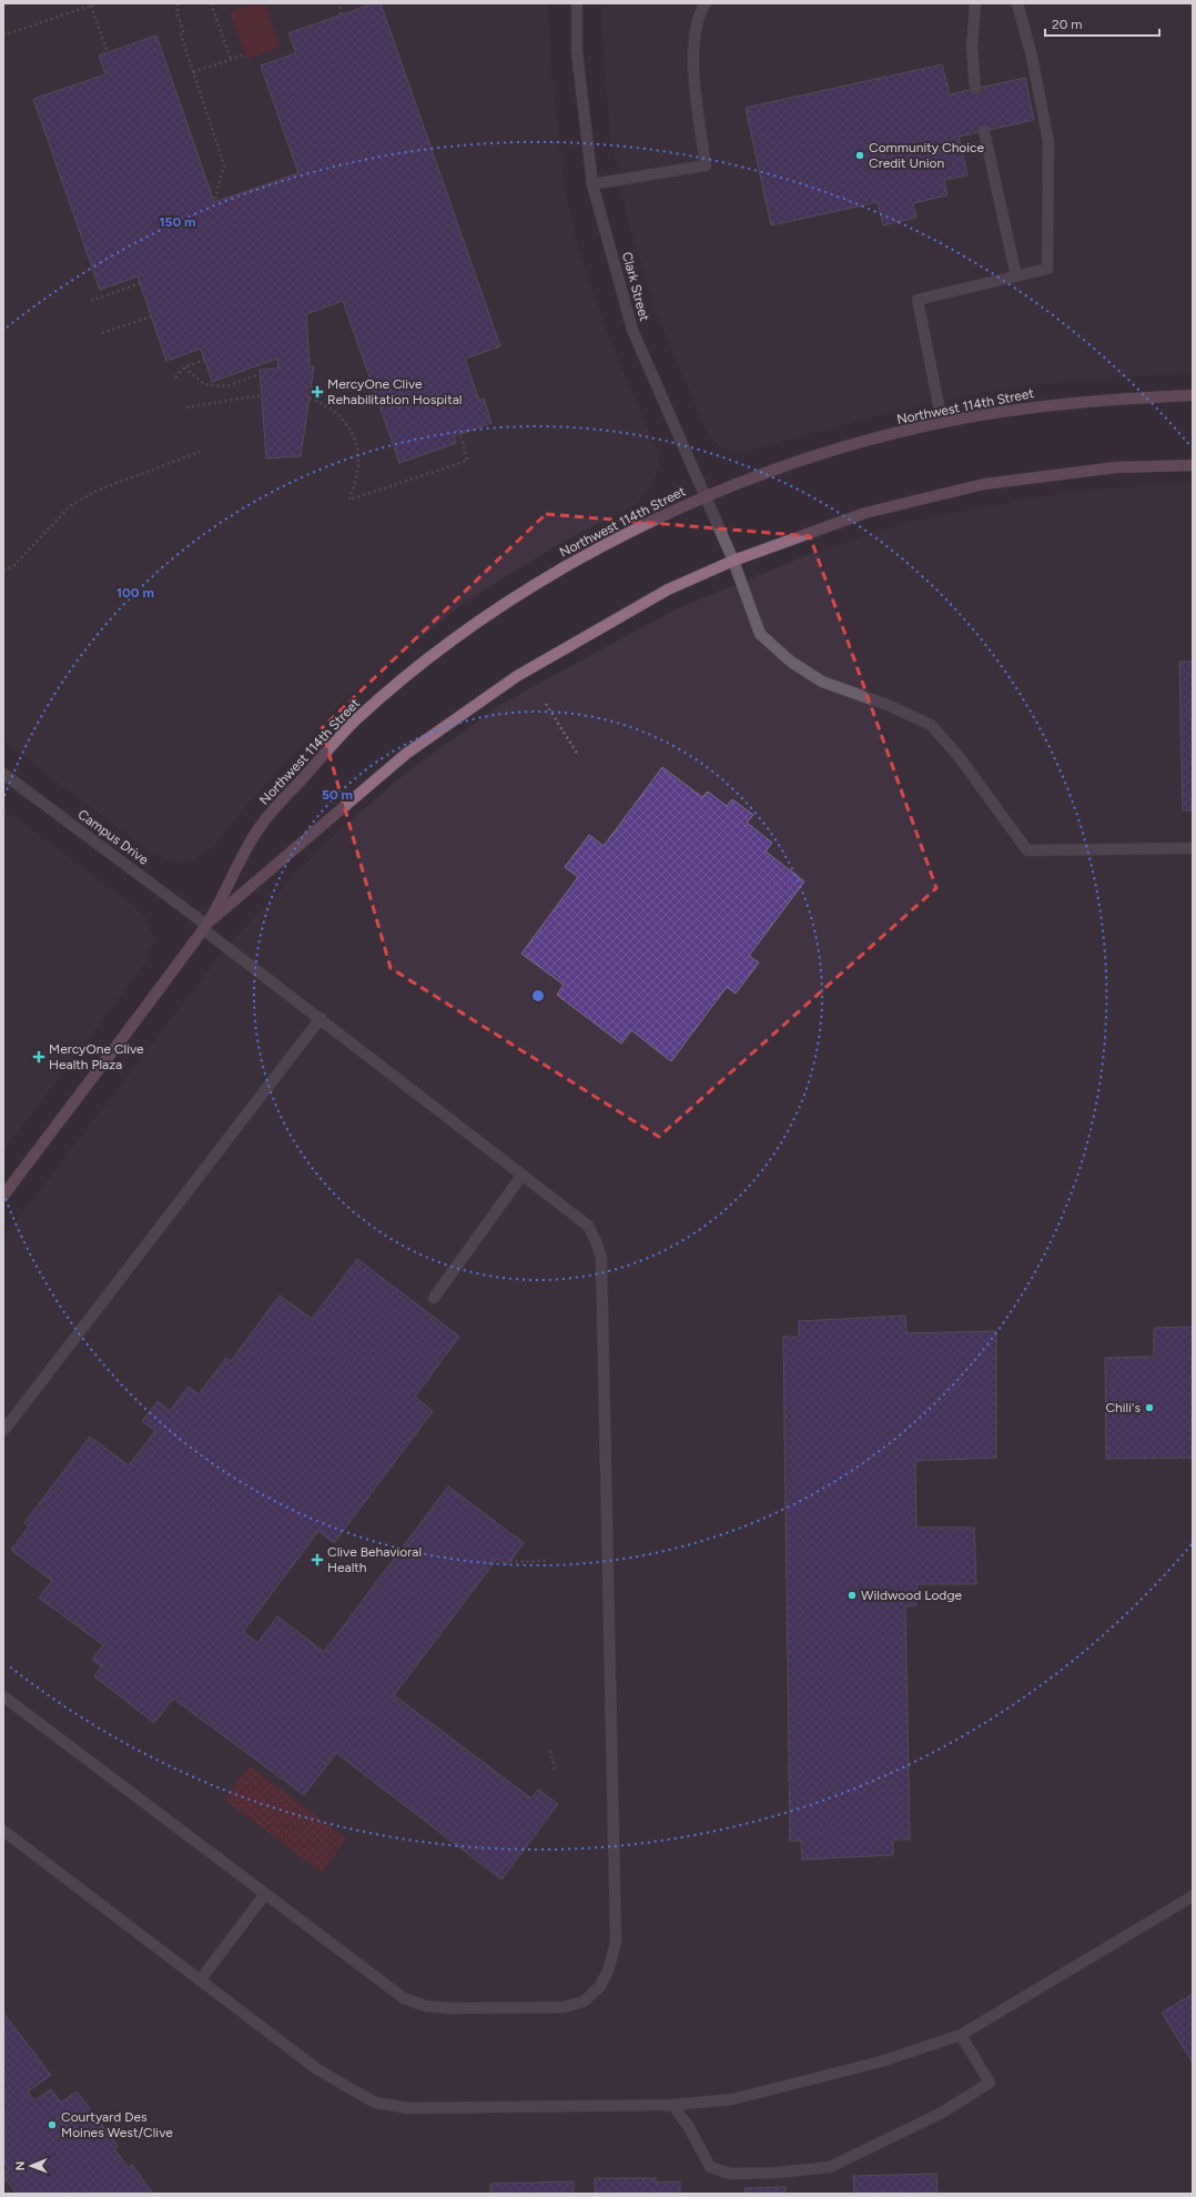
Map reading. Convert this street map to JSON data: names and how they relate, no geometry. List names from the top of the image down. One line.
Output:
{"streets":{"street":["Clark Street","Northwest 114th Street","Campus Drive"]},"crossings":[["Clark Street","Northwest 114th Street"],["Northwest 114th Street","Campus Drive"]],"places":{"other":["Community Choice Credit Union","Chili's","Wildwood Lodge","Courtyard Des Moines West/Clive"],"health":["MercyOne Clive Rehabilitation Hospital","MercyOne Clive Health Plaza","Clive Behavioral Health"]},"scale_bar":"20 m","north":"left","rings":["150 m","100 m","50 m"]}
